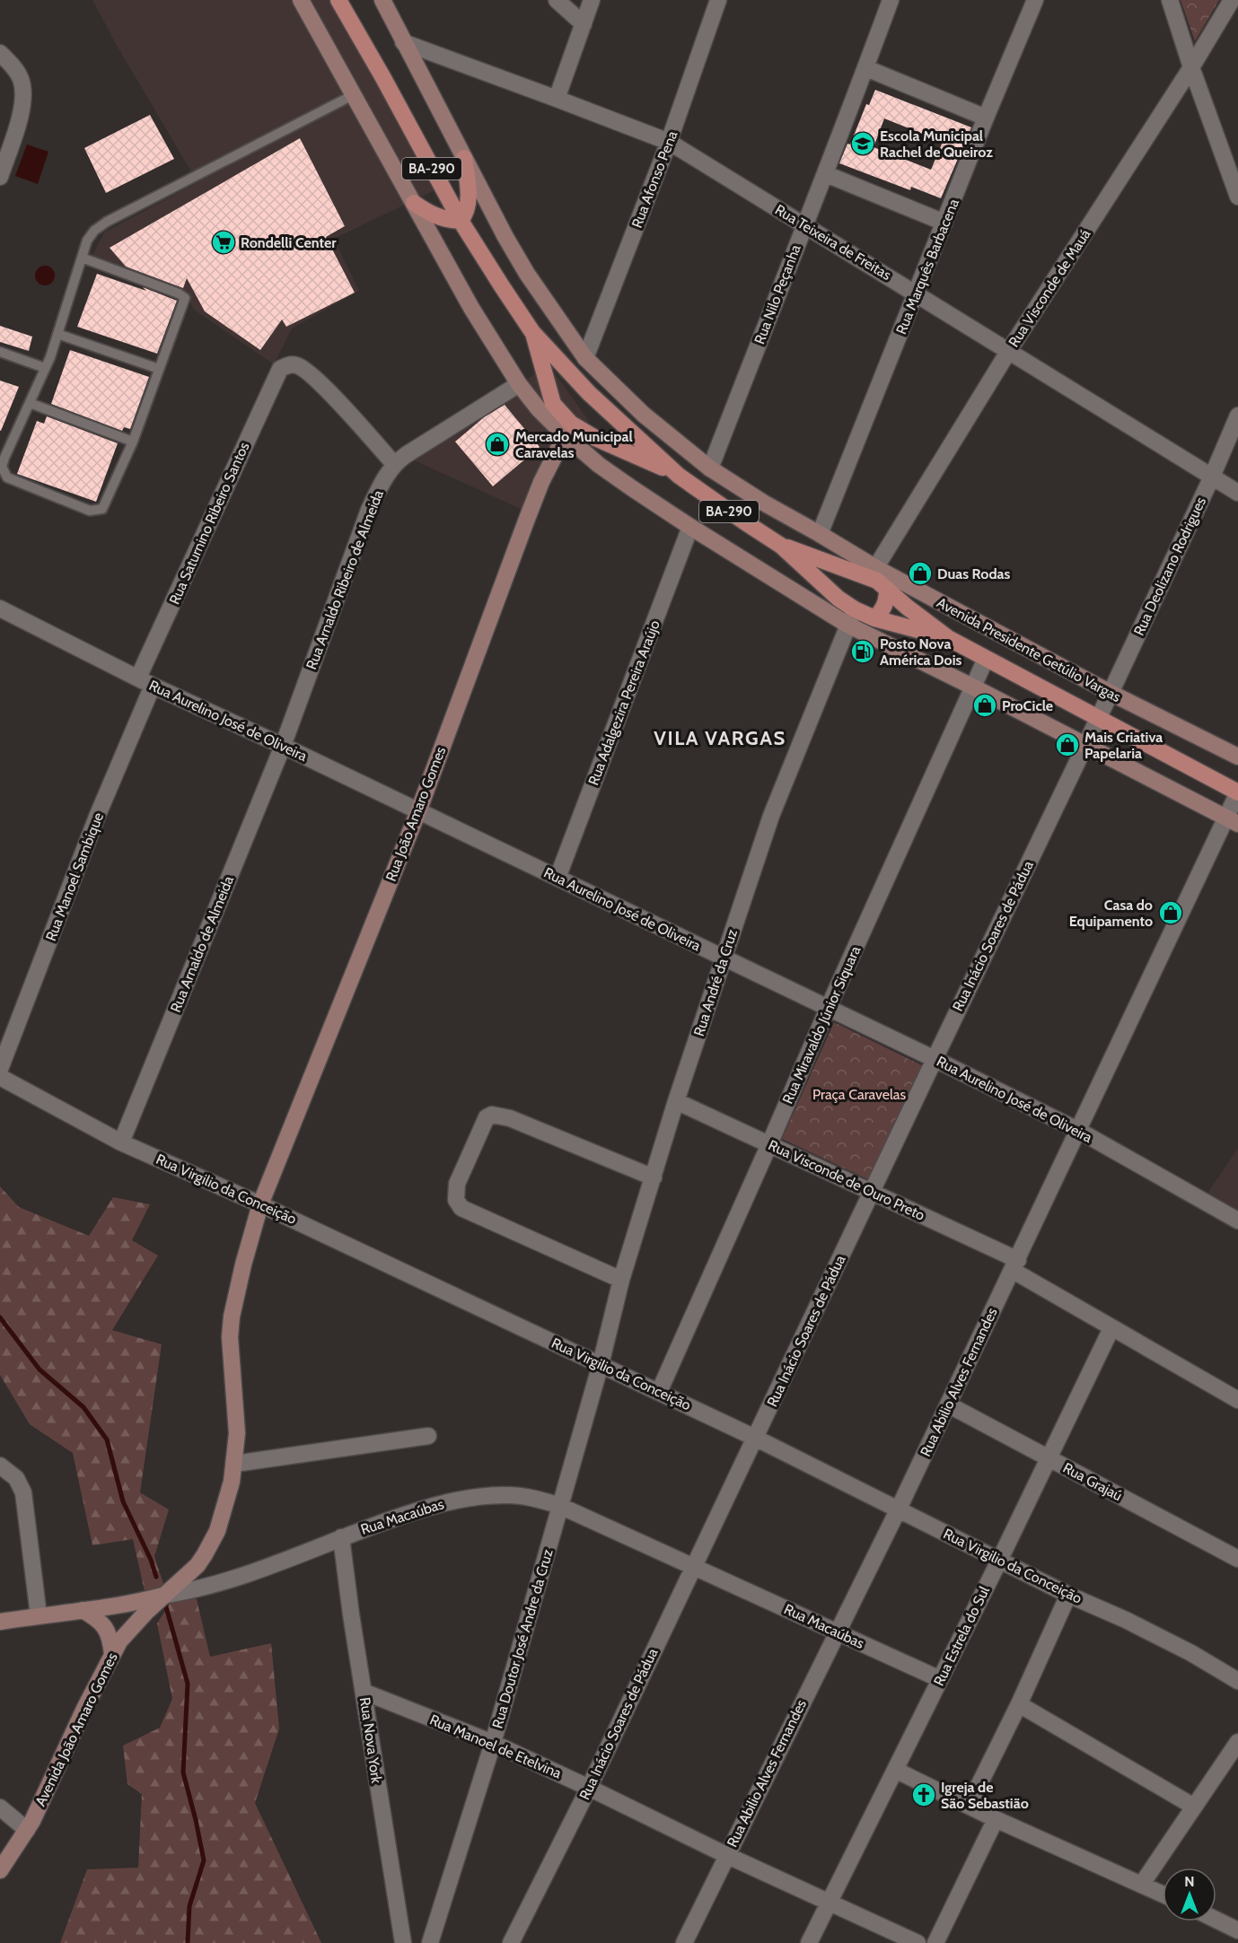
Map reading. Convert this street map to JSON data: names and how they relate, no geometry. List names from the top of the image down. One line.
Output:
{"streets":{"main road":["BA-290","Avenida Presidente Getúlio Vargas"],"street":["Rua Afonso Pena","Rua Teixeira de Freitas","Rua Marquês Barbacena","Rua Visconde de Mauá","Rua Nilo Peçanha","Rua Saturnino Ribeiro Santos","Rua Deolizano Rodrigues","Rua Arnaldo Ribeiro de Almeida","Rua Adalgezira Pereira Araújo","Rua Aurelino José de Oliveira","Rua João Amaro Gomes","Rua Manoel Sambique","Rua Inácio Soares de Pádua","Rua Arnaldo de Almeida","Rua André da Cruz","Rua Miravaldo Júnior Siquara","Rua Visconde de Ouro Preto","Rua Virgilio da Conceição","Rua Abilio Alves Fernandes","Rua Grajaú","Rua Macaúbas","Rua Estrela do Sul","Rua Doutor José Andre da Cruz","Avenida João Amaro Gomes","Rua Nova York","Rua Manoel de Etelvina"]},"crossings":[["Rua Afonso Pena","Rua Teixeira de Freitas"],["Rua Afonso Pena","Avenida Presidente Getúlio Vargas"],["Rua Teixeira de Freitas","Rua Marquês Barbacena"],["Rua Teixeira de Freitas","Rua Visconde de Mauá"],["Rua Teixeira de Freitas","Rua Nilo Peçanha"],["Rua Teixeira de Freitas","Rua Deolizano Rodrigues"],["Rua Teixeira de Freitas","Avenida Presidente Getúlio Vargas"],["Rua Marquês Barbacena","Avenida Presidente Getúlio Vargas"],["Rua Visconde de Mauá","Avenida Presidente Getúlio Vargas"],["Rua Visconde de Mauá","Rua André da Cruz"],["Rua Nilo Peçanha","Avenida Presidente Getúlio Vargas"],["Rua Saturnino Ribeiro Santos","Rua Arnaldo Ribeiro de Almeida"],["Rua Saturnino Ribeiro Santos","Rua Aurelino José de Oliveira"],["Rua Saturnino Ribeiro Santos","Rua Manoel Sambique"],["Rua Deolizano Rodrigues","Avenida Presidente Getúlio Vargas"],["Rua Deolizano Rodrigues","Rua Inácio Soares de Pádua"],["Rua Arnaldo Ribeiro de Almeida","Avenida Presidente Getúlio Vargas"],["Rua Arnaldo Ribeiro de Almeida","Rua Aurelino José de Oliveira"],["Rua Arnaldo Ribeiro de Almeida","Rua Arnaldo de Almeida"],["Avenida Presidente Getúlio Vargas","Rua Adalgezira Pereira Araújo"],["Avenida Presidente Getúlio Vargas","Rua João Amaro Gomes"],["Avenida Presidente Getúlio Vargas","Rua Inácio Soares de Pádua"],["Avenida Presidente Getúlio Vargas","Rua André da Cruz"],["Avenida Presidente Getúlio Vargas","Rua Miravaldo Júnior Siquara"],["Avenida Presidente Getúlio Vargas","Rua Abilio Alves Fernandes"],["Rua Adalgezira Pereira Araújo","Rua Aurelino José de Oliveira"],["Rua Aurelino José de Oliveira","Rua João Amaro Gomes"],["Rua Aurelino José de Oliveira","Rua Manoel Sambique"],["Rua Aurelino José de Oliveira","Rua Inácio Soares de Pádua"],["Rua Aurelino José de Oliveira","Rua Arnaldo de Almeida"],["Rua Aurelino José de Oliveira","Rua André da Cruz"],["Rua Aurelino José de Oliveira","Rua Miravaldo Júnior Siquara"],["Rua Aurelino José de Oliveira","Rua Abilio Alves Fernandes"],["Rua João Amaro Gomes","Rua Virgilio da Conceição"],["Rua João Amaro Gomes","Avenida João Amaro Gomes"],["Rua Inácio Soares de Pádua","Rua Visconde de Ouro Preto"],["Rua Inácio Soares de Pádua","Rua Virgilio da Conceição"],["Rua Inácio Soares de Pádua","Rua Macaúbas"],["Rua Inácio Soares de Pádua","Rua Manoel de Etelvina"],["Rua Arnaldo de Almeida","Rua Virgilio da Conceição"],["Rua André da Cruz","Rua Visconde de Ouro Preto"],["Rua André da Cruz","Rua Virgilio da Conceição"],["Rua André da Cruz","Rua Doutor José Andre da Cruz"],["Rua Miravaldo Júnior Siquara","Rua Visconde de Ouro Preto"],["Rua Miravaldo Júnior Siquara","Rua Virgilio da Conceição"],["Rua Visconde de Ouro Preto","Rua Abilio Alves Fernandes"],["Rua Visconde de Ouro Preto","Rua Estrela do Sul"],["Rua Virgilio da Conceição","Rua Abilio Alves Fernandes"],["Rua Virgilio da Conceição","Rua Estrela do Sul"],["Rua Virgilio da Conceição","Rua Doutor José Andre da Cruz"],["Rua Virgilio da Conceição","Avenida João Amaro Gomes"],["Rua Abilio Alves Fernandes","Rua Grajaú"],["Rua Abilio Alves Fernandes","Rua Macaúbas"],["Rua Abilio Alves Fernandes","Rua Manoel de Etelvina"],["Rua Grajaú","Rua Estrela do Sul"],["Rua Macaúbas","Rua Estrela do Sul"],["Rua Macaúbas","Rua Doutor José Andre da Cruz"],["Rua Macaúbas","Avenida João Amaro Gomes"],["Rua Macaúbas","Rua Nova York"],["Rua Estrela do Sul","Rua Manoel de Etelvina"],["Rua Doutor José Andre da Cruz","Rua Manoel de Etelvina"],["Rua Nova York","Rua Manoel de Etelvina"]],"districts":["VILA VARGAS"],"parks":["Praça Caravelas"],"places":{"school or university":["Escola Municipal Rachel de Queiroz"],"supermarket":["Rondelli Center"],"shop":["Mercado Municipal Caravelas","Duas Rodas","ProCicle","Mais Criativa Papelaria","Casa do Equipamento"],"fuel station":["Posto Nova América Dois"],"church":["Igreja de São Sebastião"]},"north":"top"}
